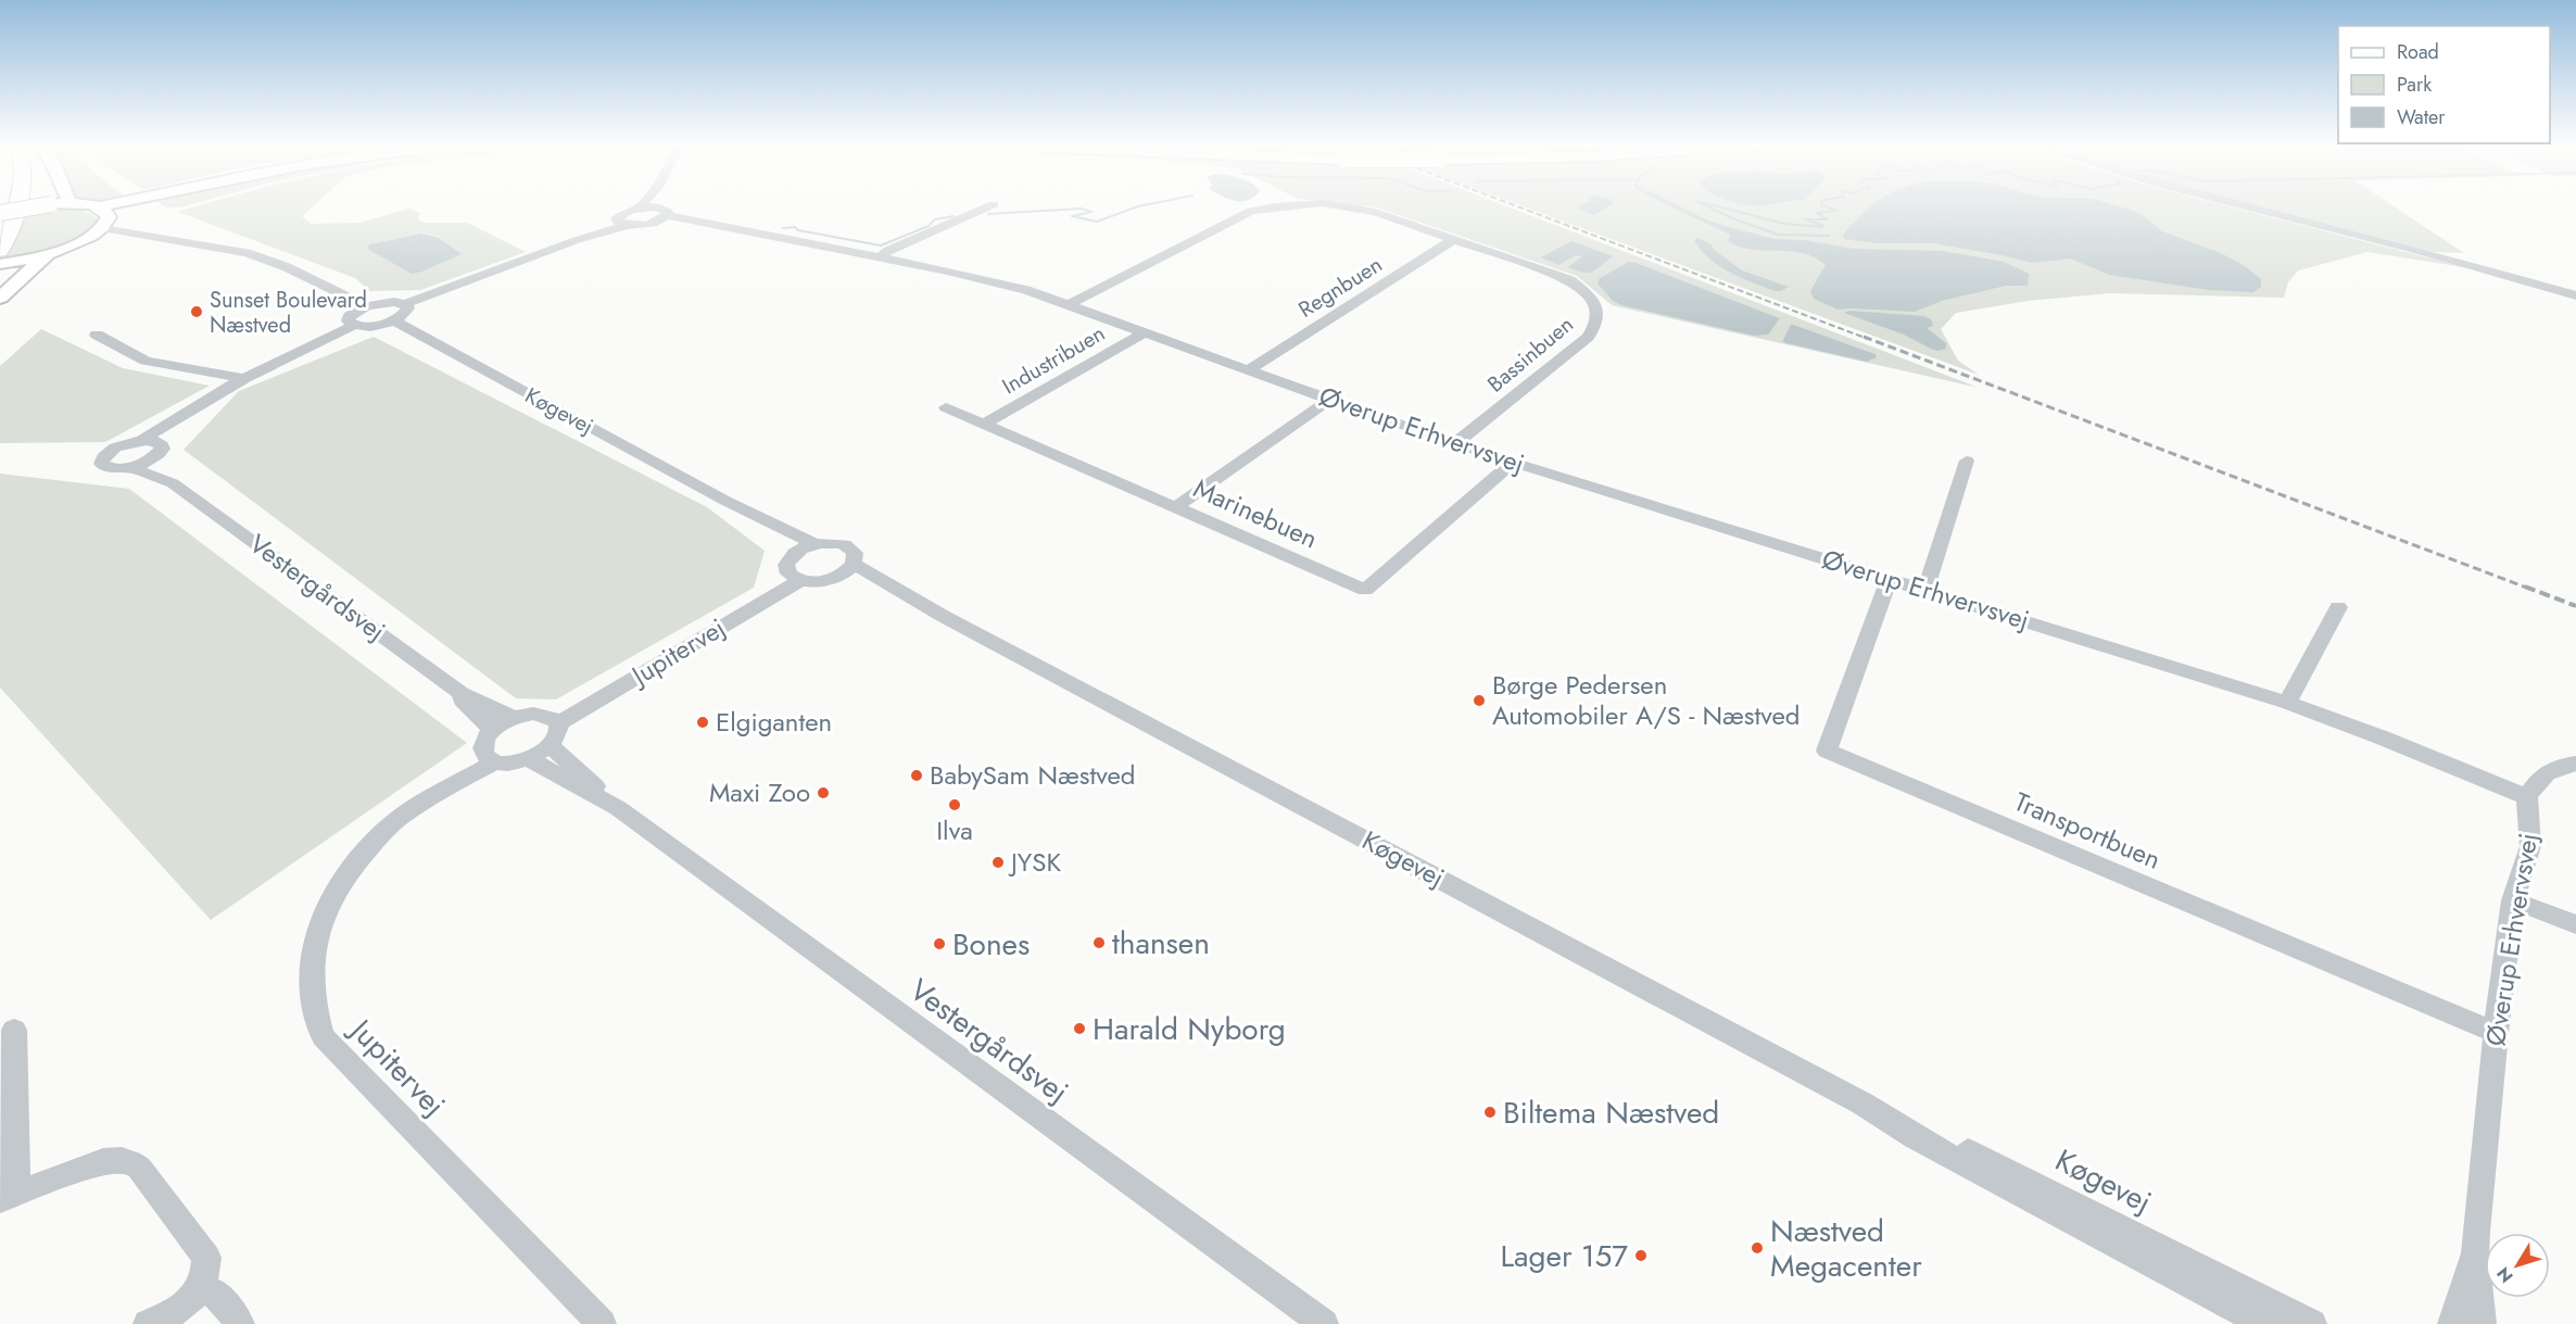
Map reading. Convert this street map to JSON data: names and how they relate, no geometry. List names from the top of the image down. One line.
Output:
{"streets":{"street":["Regnbuen","Bassinbuen","Industribuen","Køgevej","Øverup Erhvervsvej","Marinebuen","Vestergårdsvej","Jupitervej","Transportbuen"]},"crossings":[["Regnbuen","Bassinbuen"],["Regnbuen","Øverup Erhvervsvej"],["Bassinbuen","Øverup Erhvervsvej"],["Industribuen","Øverup Erhvervsvej"],["Industribuen","Marinebuen"],["Øverup Erhvervsvej","Marinebuen"],["Øverup Erhvervsvej","Transportbuen"]],"places":["Sunset Boulevard Næstved","Børge Pedersen Automobiler A/S - Næstved","Elgiganten","BabySam Næstved","Maxi Zoo","Ilva","JYSK","thansen","Bones","Harald Nyborg","Biltema Næstved","Næstved Megacenter","Lager 157"],"legend":["Road","Park","Water"],"north":"bottom left"}
